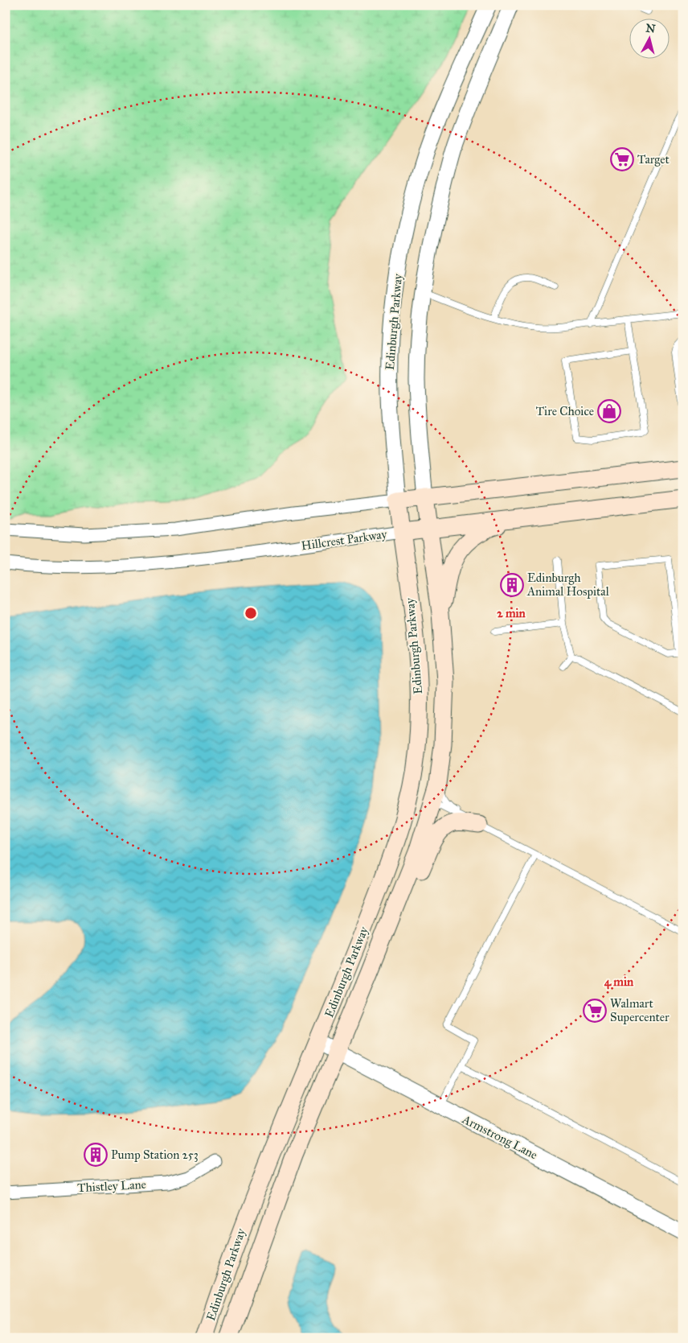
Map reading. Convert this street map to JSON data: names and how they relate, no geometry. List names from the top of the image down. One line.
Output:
{"streets":{"main road":["Edinburgh Parkway","Hillcrest Parkway"],"street":["Armstrong Lane","Thistley Lane"]},"crossings":[["Edinburgh Parkway","Hillcrest Parkway"],["Edinburgh Parkway","Armstrong Lane"]],"places":{"supermarket":["Target","Walmart Supercenter"],"shop":["Tire Choice"],"building":["Edinburgh Animal Hospital","Pump Station 253"]},"north":"top","rings":["2 min","4 min"]}
